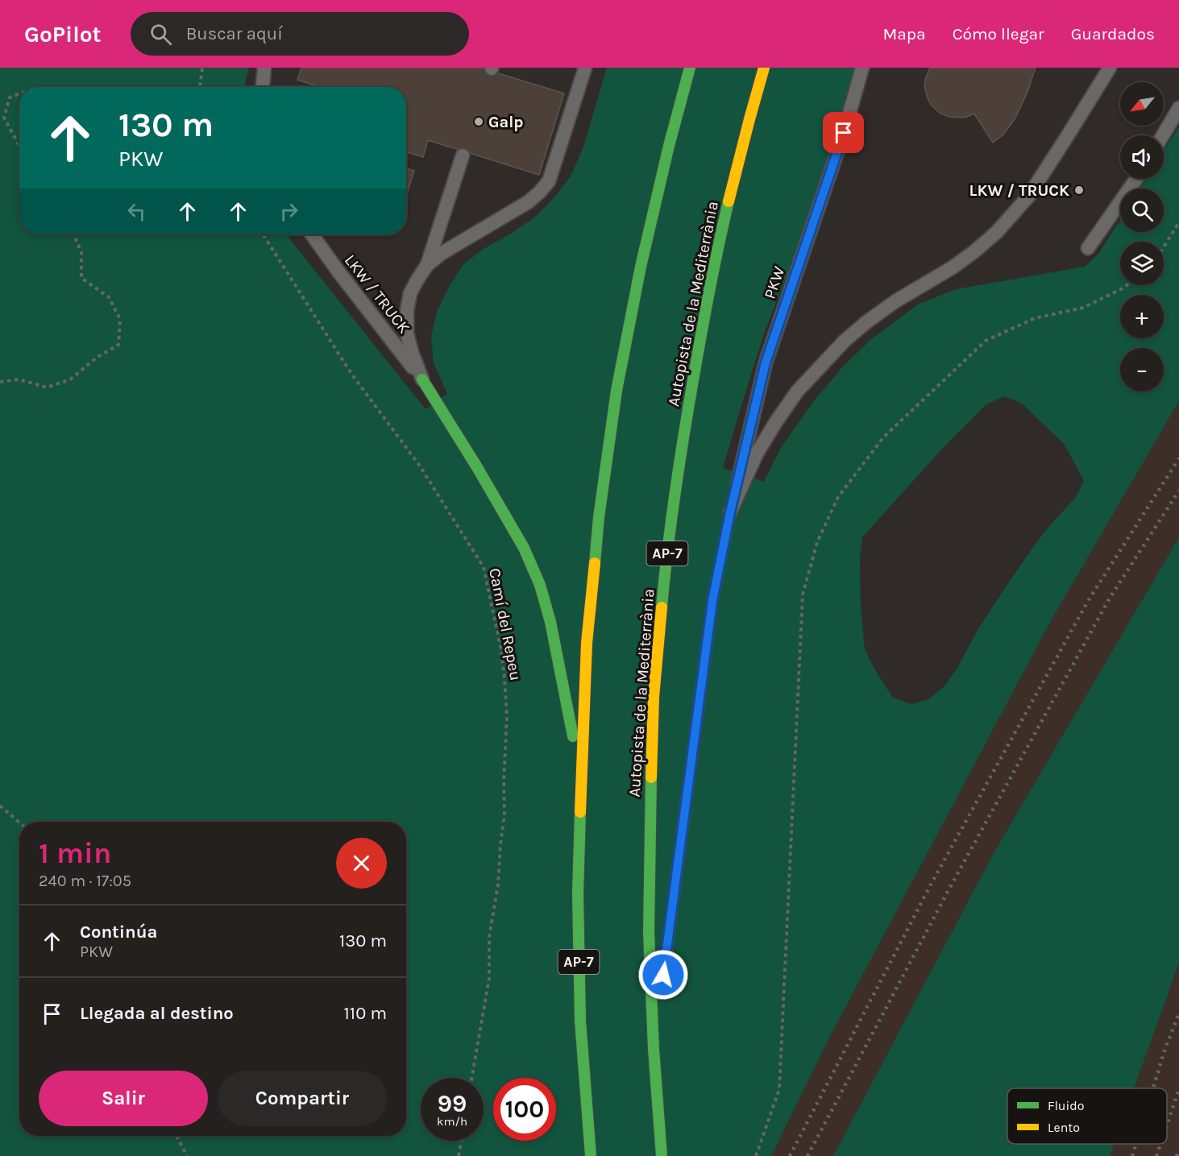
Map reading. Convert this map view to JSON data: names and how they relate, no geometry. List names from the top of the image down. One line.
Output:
{"streets":{"highway":["Autopista de la Mediterrània","AP-7"],"lane":["PKW","LKW / TRUCK"],"path":["Camí del Repeu"]},"places":["Galp","LKW / TRUCK"],"legend":["Fluido","Lento"],"north":"bottom left","page":{"header":"GoPilot","search":"Buscar aquí","nav":["Mapa","Cómo llegar","Guardados"],"map_buttons":["+","−"],"turn":["130 m","PKW"],"heading":["1 min","240 m · 17:05"],"list":[{"name":"Continúa","note":"PKW","value":"130 m"},{"name":"Llegada al destino","value":"110 m"}],"buttons":["Salir","Compartir"],"speed":"99 km/h","limit":"100"}}
